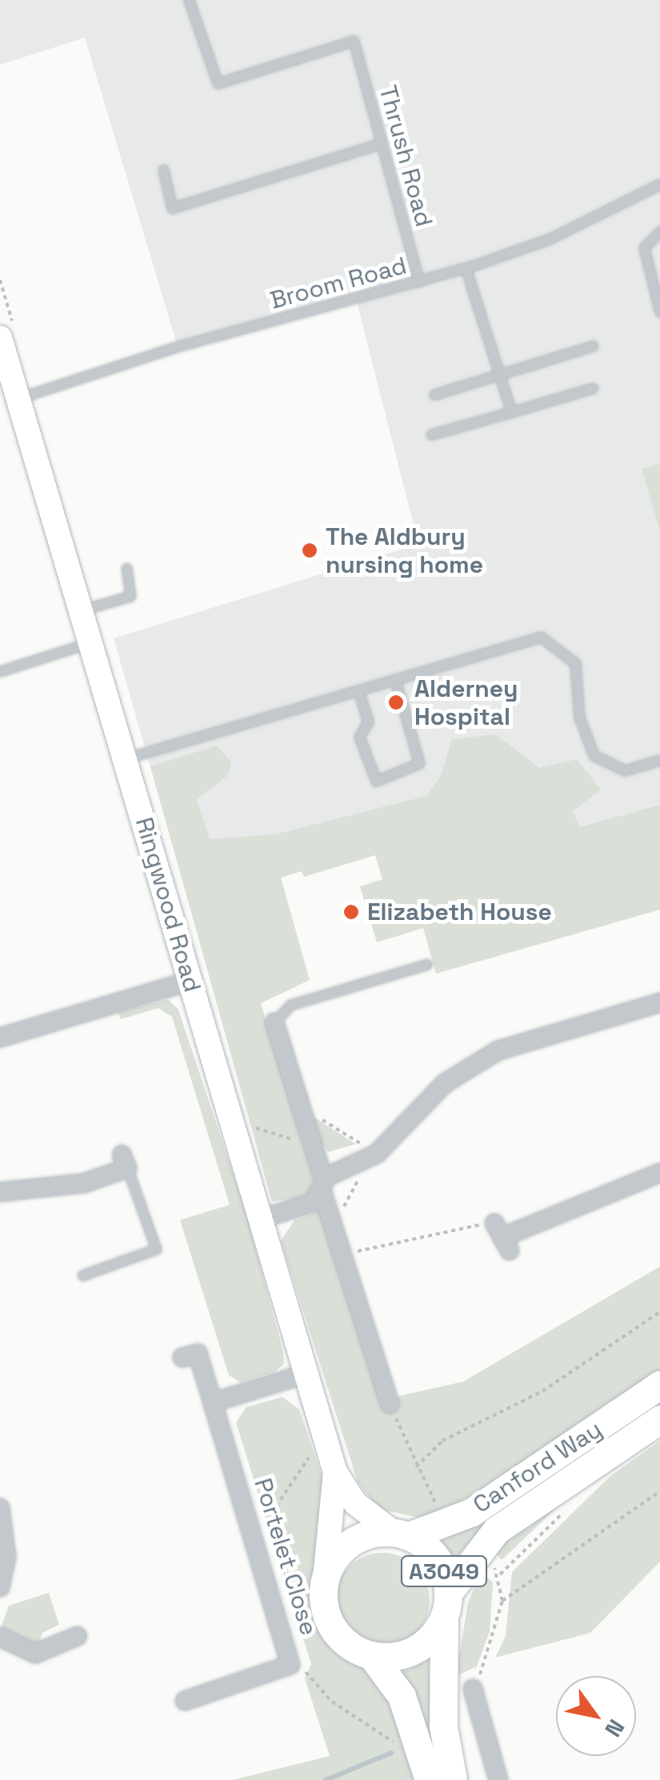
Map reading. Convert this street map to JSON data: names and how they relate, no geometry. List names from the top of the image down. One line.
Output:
{"streets":{"highway":["Canford Way","A3049"],"main road":["Ringwood Road"],"street":["Portelet Close"],"lane":["Thrush Road","Broom Road"]},"crossings":[["Thrush Road","Broom Road"],["Broom Road","Ringwood Road"],["Ringwood Road","Canford Way"],["Ringwood Road","A3049"],["Canford Way","A3049"]],"places":["The Aldbury nursing home","Alderney Hospital","Elizabeth House"],"north":"bottom right"}
